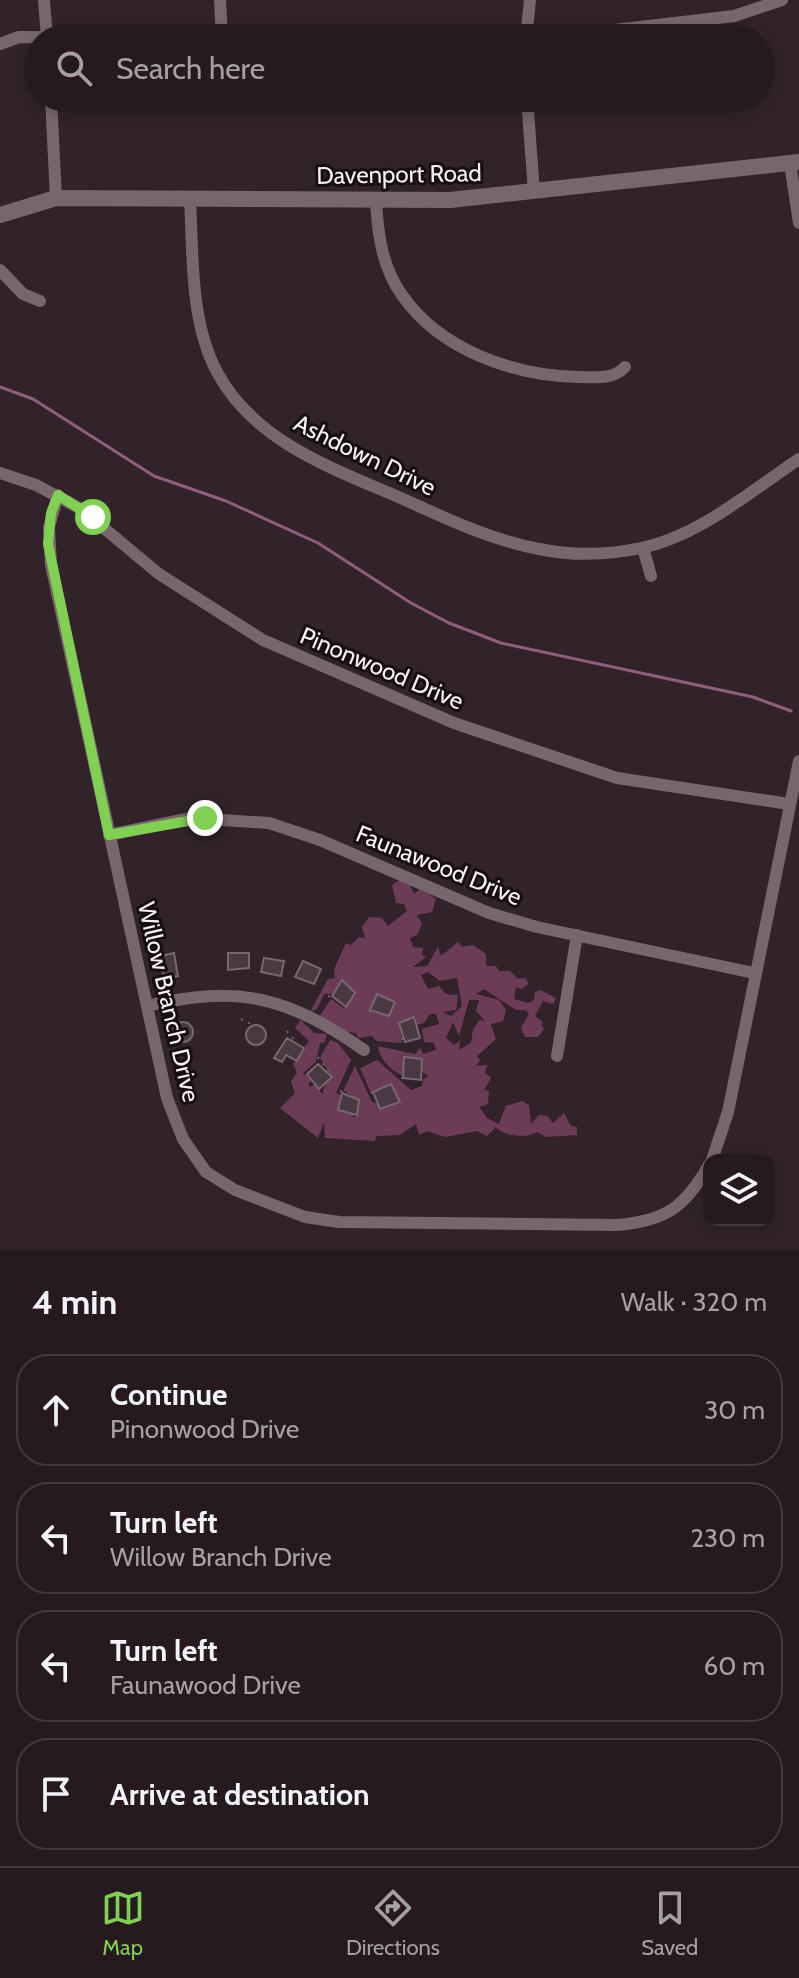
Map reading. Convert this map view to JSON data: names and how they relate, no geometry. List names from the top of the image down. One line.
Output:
{"streets":{"street":["Davenport Road","Ashdown Drive","Pinonwood Drive","Faunawood Drive","Willow Branch Drive"]},"crossings":[["Davenport Road","Ashdown Drive"],["Pinonwood Drive","Willow Branch Drive"],["Faunawood Drive","Willow Branch Drive"]],"page":{"search":"Search here","heading":["4 min","Walk · 320 m"],"list":[["Continue","Pinonwood Drive","30 m"],["Turn left","Willow Branch Drive","230 m"],["Turn left","Faunawood Drive","60 m"],"Arrive at destination"],"nav":["Map","Directions","Saved"]}}
